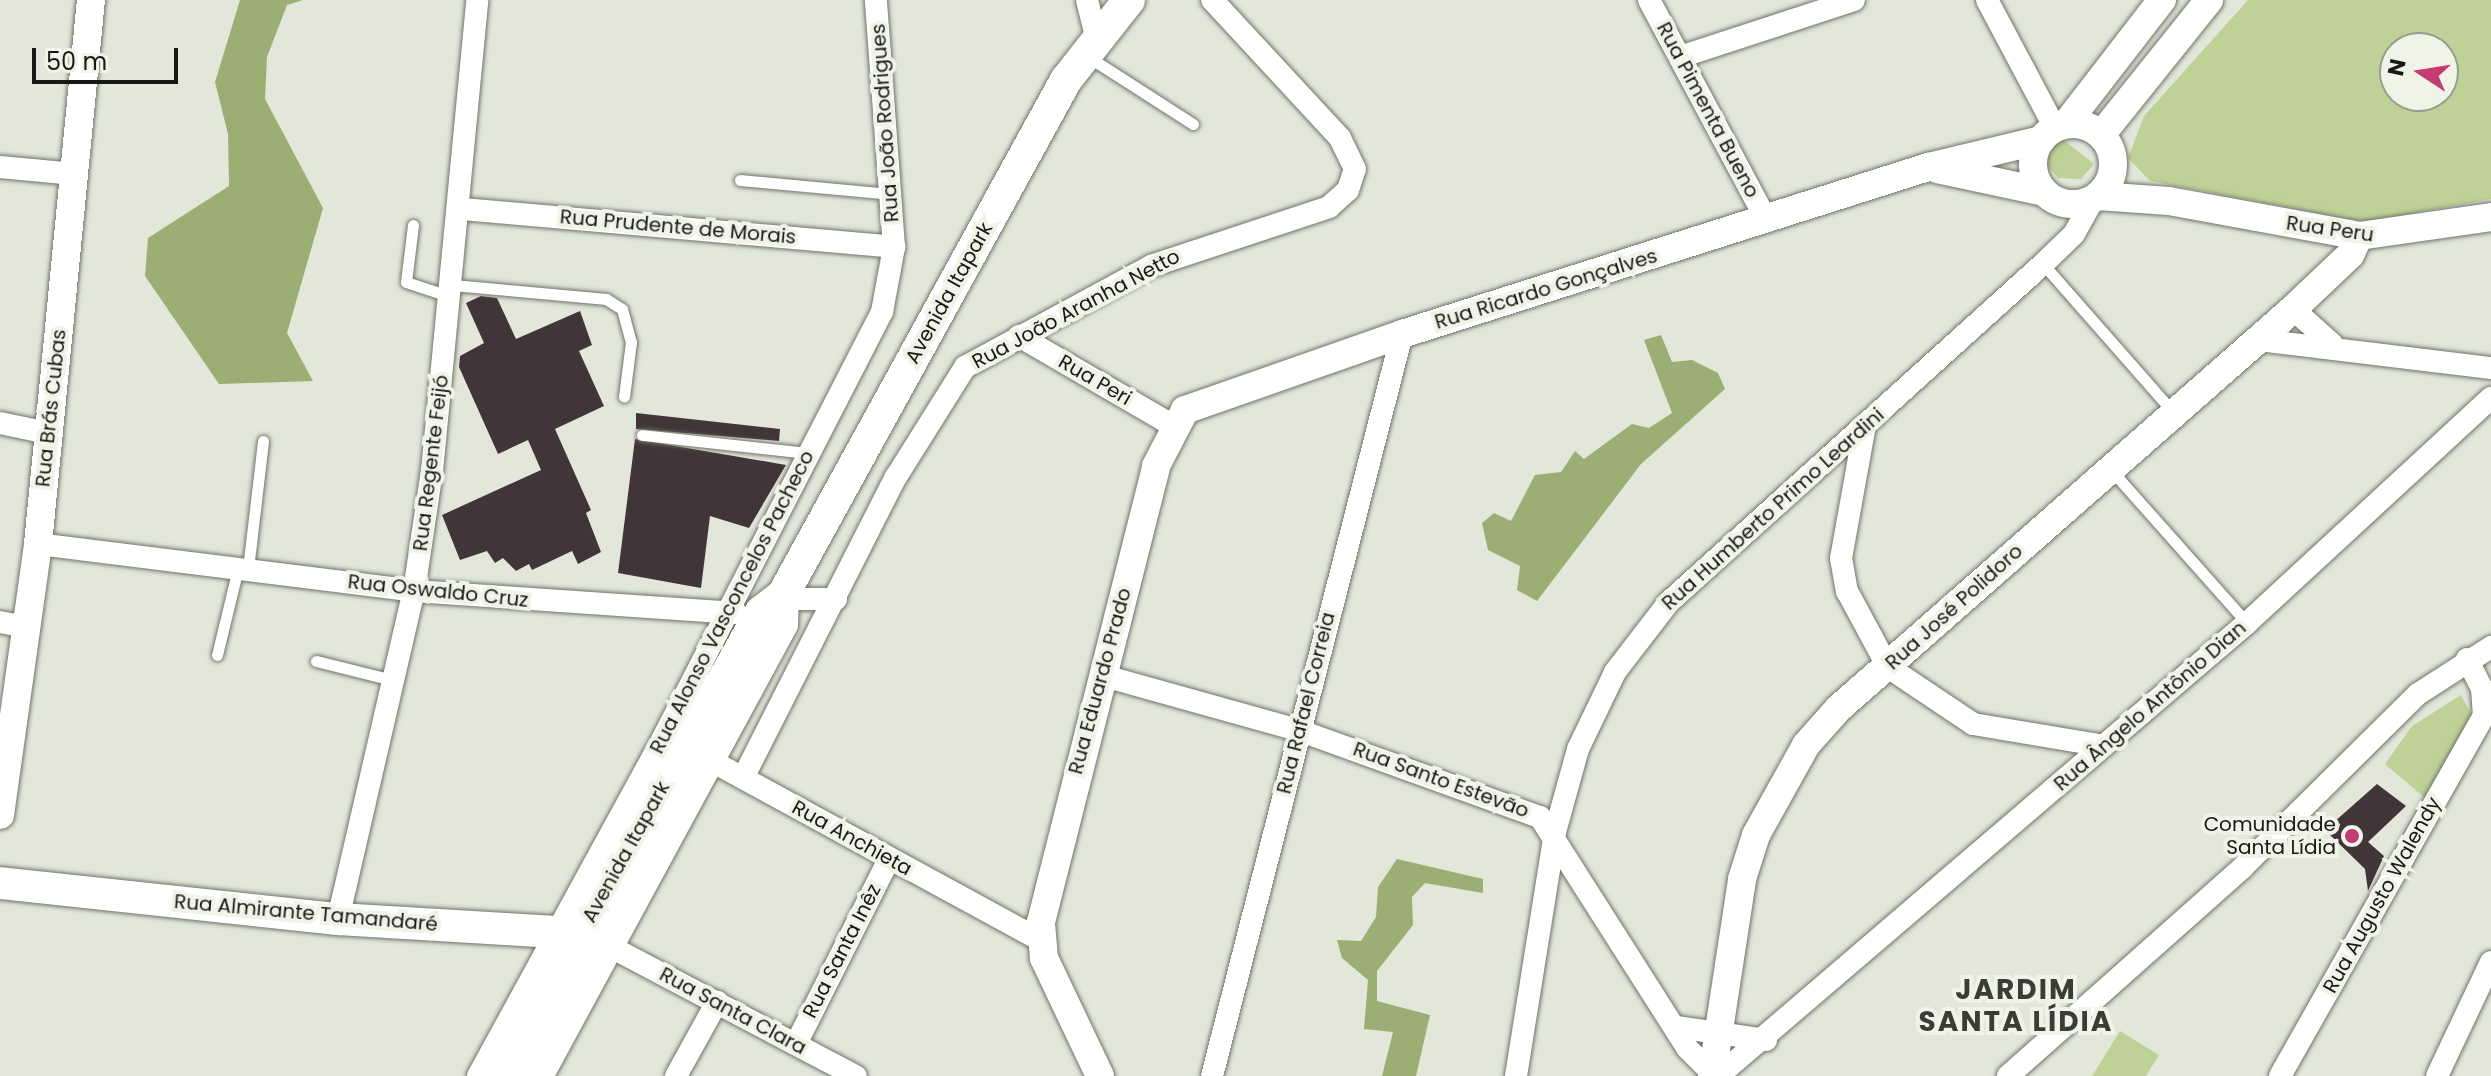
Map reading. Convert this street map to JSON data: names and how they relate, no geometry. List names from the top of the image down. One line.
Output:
{"streets":{"main road":["Avenida Itapark","Rua Almirante Tamandaré"],"street":["Rua Pimenta Bueno","Rua João Rodrigues","Rua Prudente de Morais","Rua Peru","Rua Ricardo Gonçalves","Rua João Aranha Netto","Rua Peri","Rua Brás Cubas","Rua Regente Feijó","Rua Humberto Primo Leardini","Rua Oswaldo Cruz","Rua Alonso Vasconcelos Pacheco","Rua José Polidoro","Rua Eduardo Prado","Rua Rafael Correia","Rua Ângelo Antônio Dian","Rua Santo Estevão","Rua Anchieta","Rua Augusto Walendy","Rua Santa Inêz","Rua Santa Clara"]},"crossings":[["Rua Pimenta Bueno","Rua Ricardo Gonçalves"],["Rua João Rodrigues","Rua Prudente de Morais"],["Rua João Rodrigues","Rua Alonso Vasconcelos Pacheco"],["Rua Prudente de Morais","Rua Regente Feijó"],["Rua Prudente de Morais","Rua Alonso Vasconcelos Pacheco"],["Rua Peru","Rua Ricardo Gonçalves"],["Rua Peru","Rua Humberto Primo Leardini"],["Rua Peru","Rua José Polidoro"],["Rua Ricardo Gonçalves","Rua Peri"],["Rua Ricardo Gonçalves","Rua Humberto Primo Leardini"],["Rua Ricardo Gonçalves","Rua Eduardo Prado"],["Rua Ricardo Gonçalves","Rua Rafael Correia"],["Avenida Itapark","Rua Oswaldo Cruz"],["Avenida Itapark","Rua Alonso Vasconcelos Pacheco"],["Avenida Itapark","Rua Anchieta"],["Avenida Itapark","Rua Almirante Tamandaré"],["Avenida Itapark","Rua Santa Clara"],["Rua João Aranha Netto","Rua Peri"],["Rua João Aranha Netto","Rua Oswaldo Cruz"],["Rua João Aranha Netto","Rua Anchieta"],["Rua Peri","Rua Eduardo Prado"],["Rua Brás Cubas","Rua Oswaldo Cruz"],["Rua Regente Feijó","Rua Oswaldo Cruz"],["Rua Regente Feijó","Rua Almirante Tamandaré"],["Rua Humberto Primo Leardini","Rua Santo Estevão"],["Rua Oswaldo Cruz","Rua Alonso Vasconcelos Pacheco"],["Rua Alonso Vasconcelos Pacheco","Rua Anchieta"],["Rua José Polidoro","Rua Ângelo Antônio Dian"],["Rua José Polidoro","Rua Santo Estevão"],["Rua Eduardo Prado","Rua Santo Estevão"],["Rua Eduardo Prado","Rua Anchieta"],["Rua Rafael Correia","Rua Santo Estevão"],["Rua Ângelo Antônio Dian","Rua Santo Estevão"],["Rua Anchieta","Rua Santa Inêz"],["Rua Almirante Tamandaré","Rua Santa Clara"],["Rua Santa Inêz","Rua Santa Clara"]],"districts":["JARDIM SANTA LÍDIA"],"places":["Comunidade Santa Lídia"],"scale_bar":"50 m","north":"left"}
